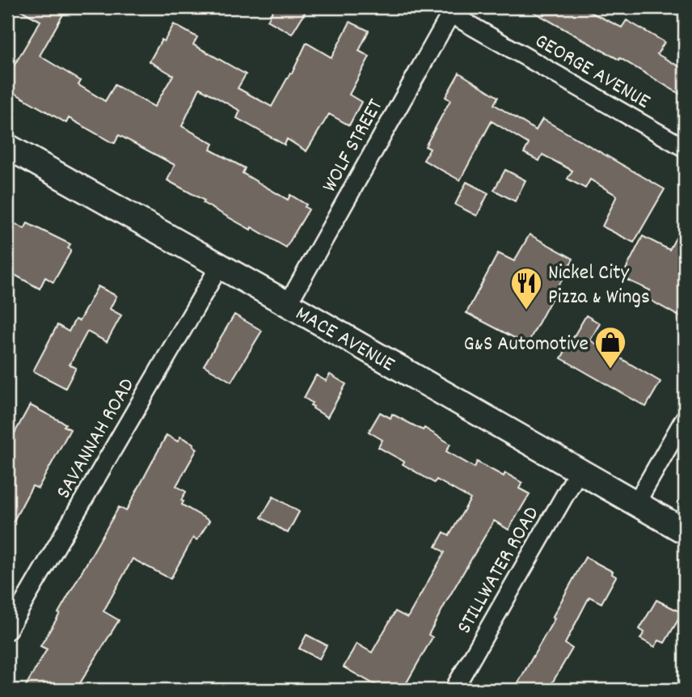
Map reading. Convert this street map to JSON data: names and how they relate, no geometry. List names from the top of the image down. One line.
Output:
{"streets":{"main road":["MACE AVENUE"],"street":["GEORGE AVENUE","WOLF STREET","SAVANNAH ROAD","STILLWATER ROAD"]},"crossings":[["GEORGE AVENUE","WOLF STREET"],["WOLF STREET","MACE AVENUE"],["MACE AVENUE","SAVANNAH ROAD"],["MACE AVENUE","STILLWATER ROAD"]],"places":{"restaurant":["Nickel City Pizza & Wings"],"shop":["G&S Automotive"]}}
